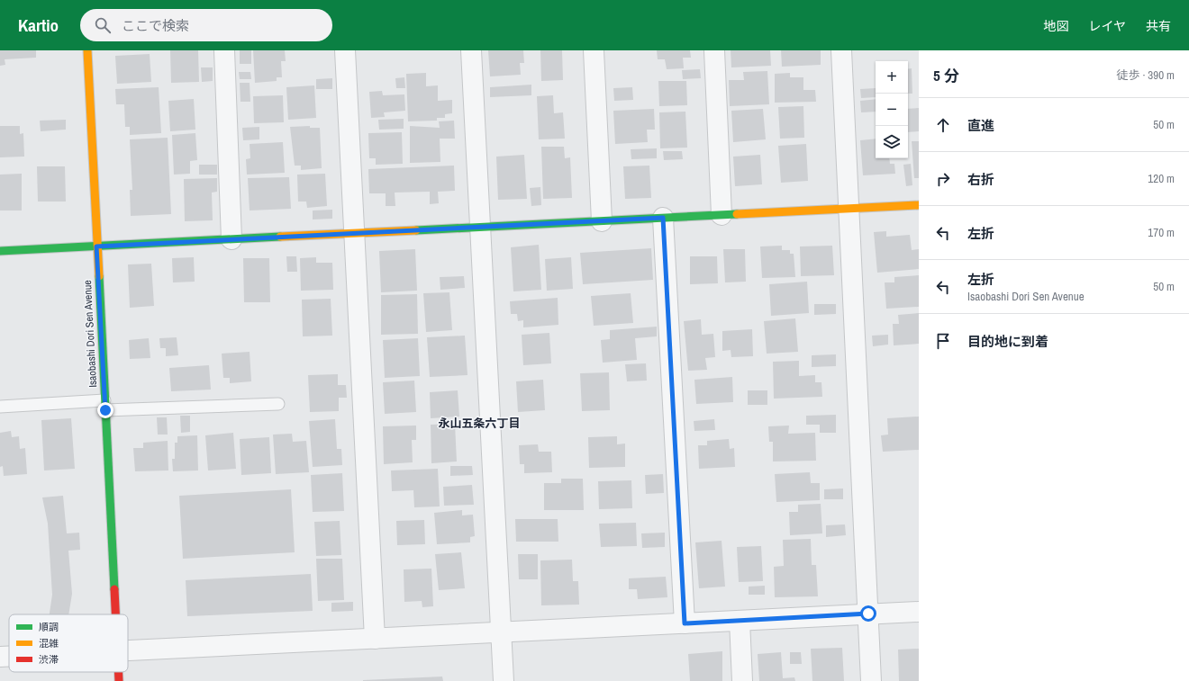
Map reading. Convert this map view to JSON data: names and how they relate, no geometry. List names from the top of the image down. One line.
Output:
{"streets":{"street":["Isaobashi Dori Sen Avenue"]},"districts":["永山五条六丁目"],"legend":["順調","混雑","渋滞"],"page":{"header":"Kartio","search":"ここで検索","nav":["地図","レイヤ","共有"],"heading":["5 分","徒歩 · 390 m"],"map_buttons":["+","−"],"list":[["直進","50 m"],["右折","120 m"],["左折","170 m"],["左折","Isaobashi Dori Sen Avenue","50 m"],"目的地に到着"]}}
